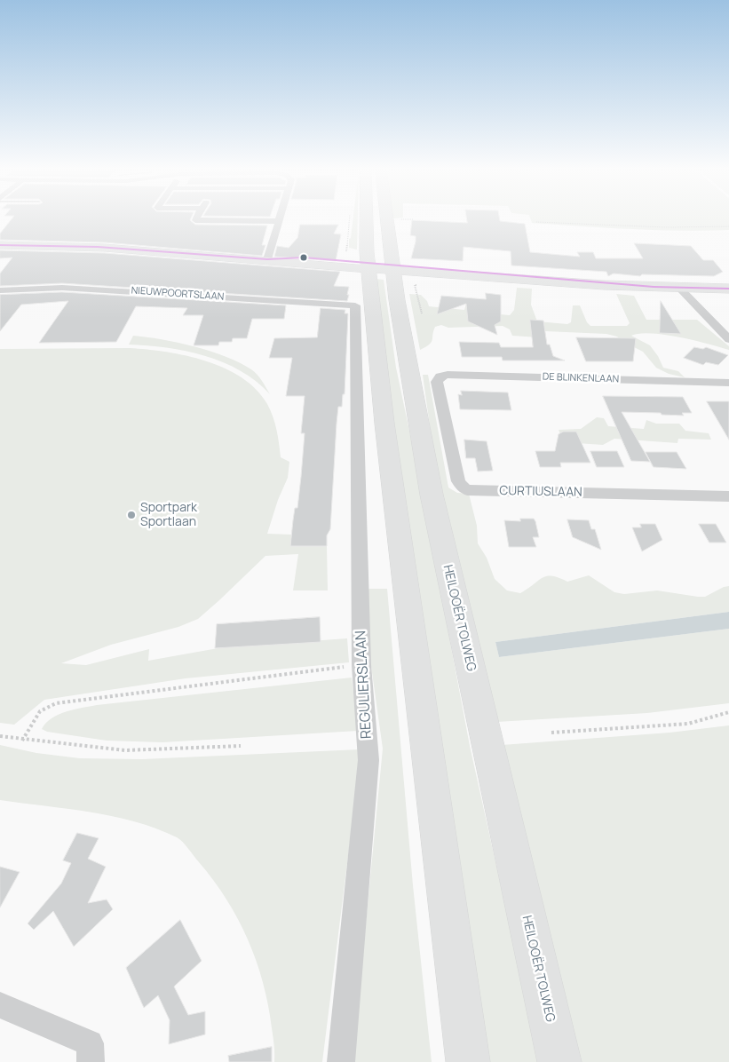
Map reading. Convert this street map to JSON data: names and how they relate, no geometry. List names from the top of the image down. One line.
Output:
{"streets":{"main road":["HEILOOËR TOLWEG"],"street":["NIEUWPOORTSLAAN","DE BLINKENLAAN","CURTIUSLAAN","REGULIERSLAAN"]},"crossings":[["NIEUWPOORTSLAAN","REGULIERSLAAN"],["DE BLINKENLAAN","CURTIUSLAAN"]],"places":["Sportpark Sportlaan"]}
